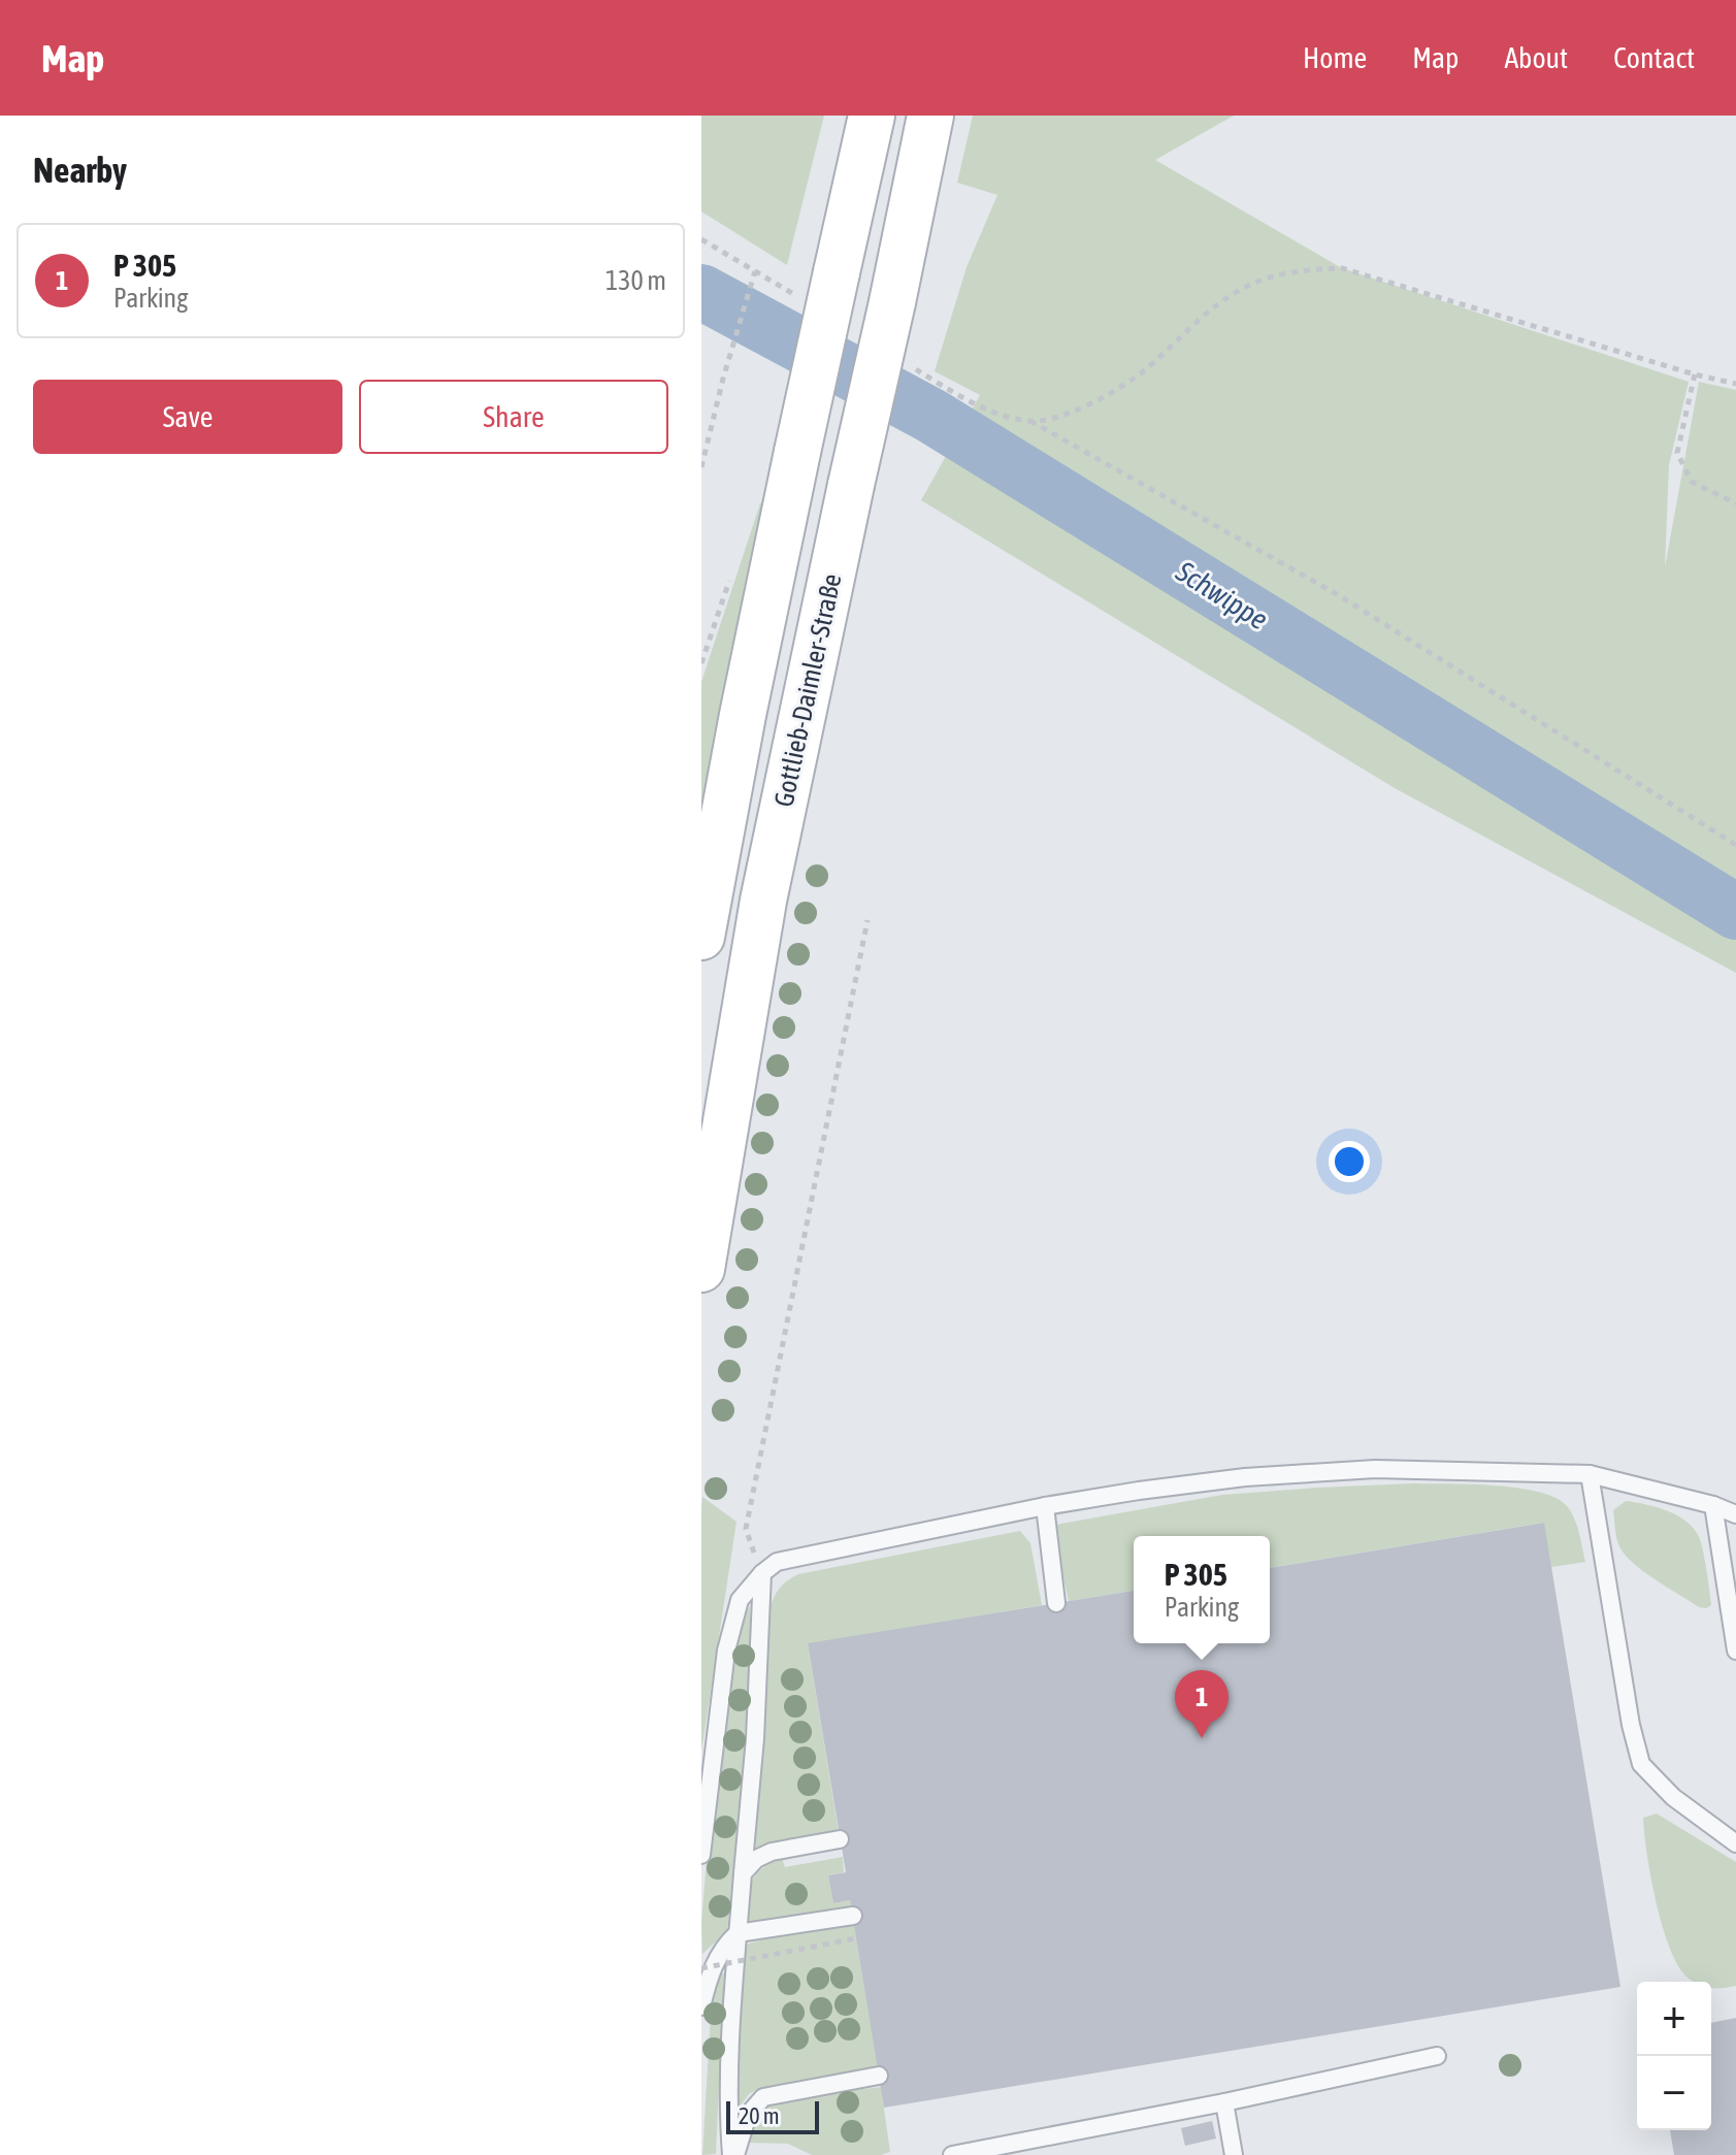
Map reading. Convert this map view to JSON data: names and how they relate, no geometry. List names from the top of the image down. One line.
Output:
{"streets":{"main road":["Gottlieb-Daimler-Straße"]},"water":["Schwippe"],"scale_bar":"20 m","page":{"header":"Map","nav":["Home","Map","About","Contact"],"heading":"Nearby","list":[{"mark":"1","name":"P 305","note":"Parking","value":"130 m"}],"buttons":["Save","Share"],"popup":["P 305","Parking"],"pins":"1","map_buttons":["+","−"],"scale":"20 m"}}
